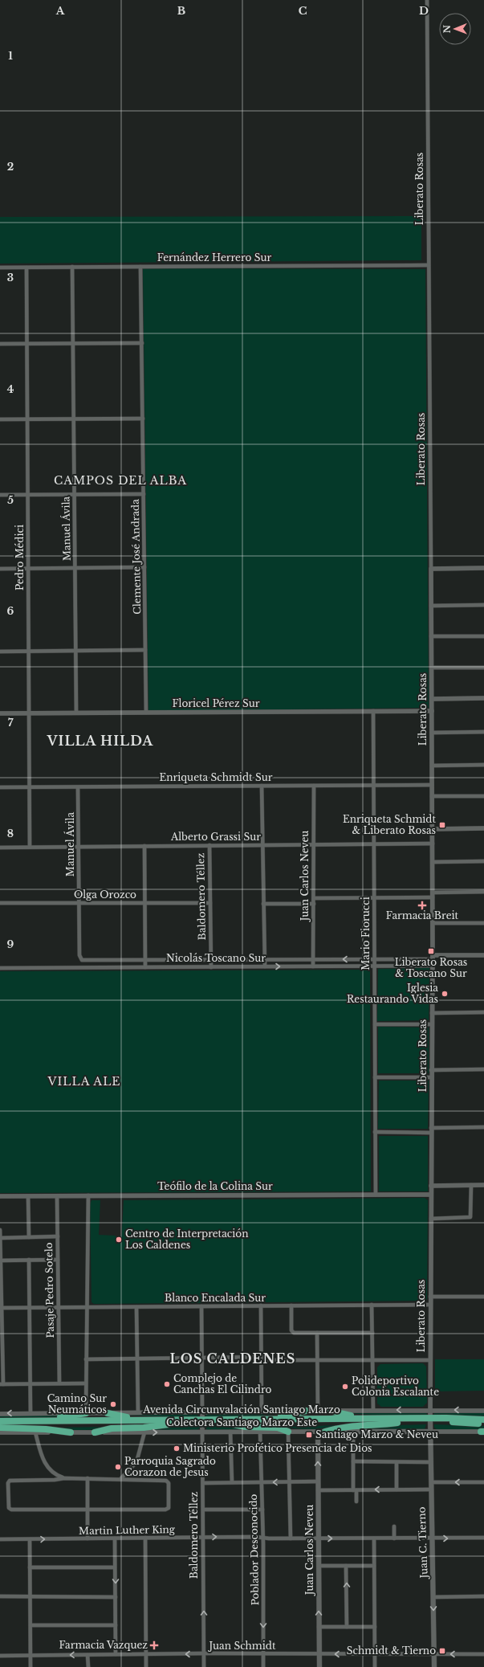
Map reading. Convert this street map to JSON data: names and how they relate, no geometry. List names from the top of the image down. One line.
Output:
{"streets":{"highway":["Avenida Circunvalación Santiago Marzo"],"main road":["Juan Carlos Neveu","Colectora Santiago Marzo Este","Juan C. Tierno"],"street":["Liberato Rosas","Fernández Herrero Sur","Manuel Ávila","Clemente José Andrada","Pedro Médici","Floricel Pérez Sur","Enriqueta Schmidt Sur","Alberto Grassi Sur","Olga Orozco","Baldomero Téllez","Mario Fiorucci","Nicolás Toscano Sur","Teófilo de la Colina Sur","Pasaje Pedro Sotelo","Blanco Encalada Sur","Martin Luther King","Poblador Desconocido","Juan Schmidt"]},"crossings":[["Liberato Rosas","Fernández Herrero Sur"],["Liberato Rosas","Floricel Pérez Sur"],["Liberato Rosas","Enriqueta Schmidt Sur"],["Liberato Rosas","Alberto Grassi Sur"],["Liberato Rosas","Nicolás Toscano Sur"],["Liberato Rosas","Teófilo de la Colina Sur"],["Liberato Rosas","Blanco Encalada Sur"],["Liberato Rosas","Avenida Circunvalación Santiago Marzo"],["Liberato Rosas","Colectora Santiago Marzo Este"],["Liberato Rosas","Juan C. Tierno"],["Fernández Herrero Sur","Manuel Ávila"],["Fernández Herrero Sur","Clemente José Andrada"],["Fernández Herrero Sur","Pedro Médici"],["Manuel Ávila","Floricel Pérez Sur"],["Manuel Ávila","Enriqueta Schmidt Sur"],["Manuel Ávila","Alberto Grassi Sur"],["Manuel Ávila","Olga Orozco"],["Manuel Ávila","Nicolás Toscano Sur"],["Clemente José Andrada","Floricel Pérez Sur"],["Pedro Médici","Floricel Pérez Sur"],["Pedro Médici","Enriqueta Schmidt Sur"],["Pedro Médici","Alberto Grassi Sur"],["Floricel Pérez Sur","Mario Fiorucci"],["Enriqueta Schmidt Sur","Juan Carlos Neveu"],["Enriqueta Schmidt Sur","Mario Fiorucci"],["Alberto Grassi Sur","Juan Carlos Neveu"],["Alberto Grassi Sur","Baldomero Téllez"],["Alberto Grassi Sur","Mario Fiorucci"],["Juan Carlos Neveu","Nicolás Toscano Sur"],["Juan Carlos Neveu","Colectora Santiago Marzo Este"],["Juan Carlos Neveu","Martin Luther King"],["Juan Carlos Neveu","Juan Schmidt"],["Olga Orozco","Baldomero Téllez"],["Baldomero Téllez","Nicolás Toscano Sur"],["Baldomero Téllez","Blanco Encalada Sur"],["Baldomero Téllez","Avenida Circunvalación Santiago Marzo"],["Baldomero Téllez","Colectora Santiago Marzo Este"],["Baldomero Téllez","Martin Luther King"],["Baldomero Téllez","Juan Schmidt"],["Mario Fiorucci","Nicolás Toscano Sur"],["Mario Fiorucci","Teófilo de la Colina Sur"],["Teófilo de la Colina Sur","Pasaje Pedro Sotelo"],["Pasaje Pedro Sotelo","Blanco Encalada Sur"],["Avenida Circunvalación Santiago Marzo","Juan C. Tierno"],["Colectora Santiago Marzo Este","Juan C. Tierno"],["Colectora Santiago Marzo Este","Poblador Desconocido"],["Martin Luther King","Juan C. Tierno"],["Martin Luther King","Poblador Desconocido"],["Juan C. Tierno","Juan Schmidt"],["Poblador Desconocido","Juan Schmidt"]],"one_way":["Poblador Desconocido"],"districts":["CAMPOS DEL ALBA","VILLA HILDA","VILLA ALE","LOS CALDENES"],"places":{"transit":["Enriqueta Schmidt & Liberato Rosas","Liberato Rosas & Toscano Sur","Santiago Marzo & Neveu","Schmidt & Tierno"],"health":["Farmacia Breit","Farmacia Vazquez"],"other":["Iglesia Restaurando Vidas","Centro de Interpretación Los Caldenes","Complejo de Canchas El Cilindro","Polideportivo Colonia Escalante","Camino Sur Neumáticos","Ministerio Profético Presencia de Dios","Parroquia Sagrado Corazon de Jesus"]},"north":"left","grid":{"columns":["A","B","C","D"],"rows":["1","2","3","4","5","6","7","8","9"]}}
